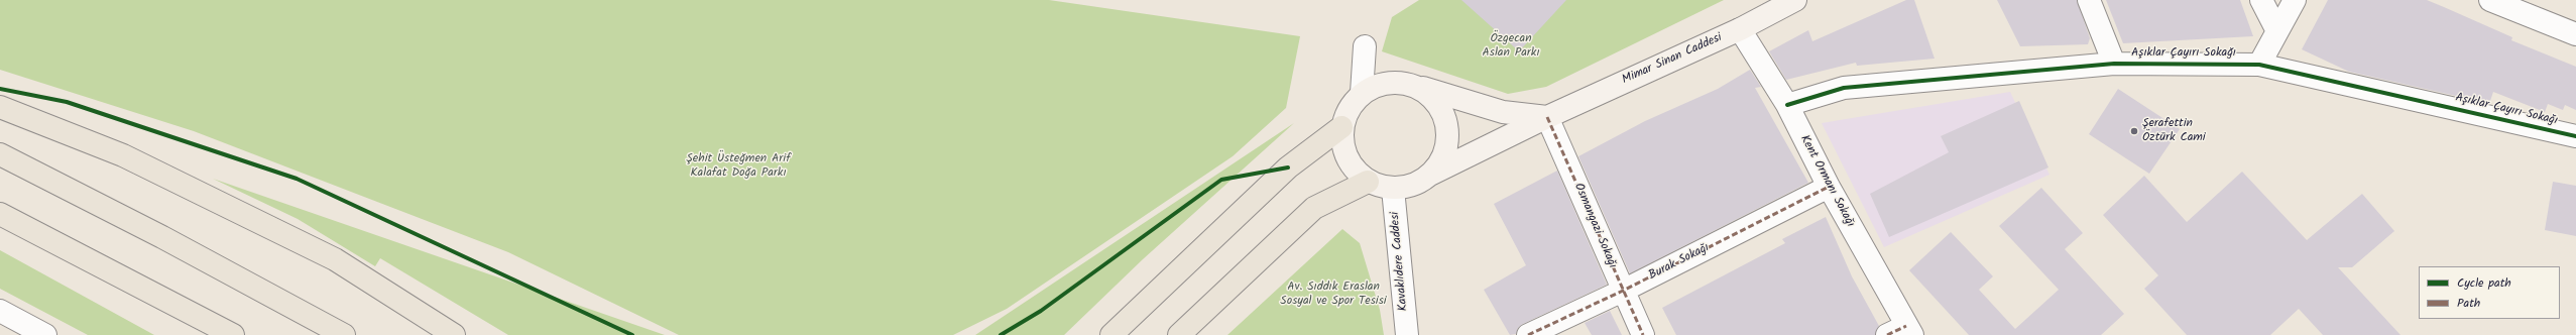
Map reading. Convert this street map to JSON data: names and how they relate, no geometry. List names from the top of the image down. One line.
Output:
{"streets":{"main road":["Mimar Sinan Caddesi"],"street":["Aşıklar Çayırı Sokağı","Kent Ormanı Sokağı","Osmangazi Sokağı","Kavaklıdere Caddesi","Burak Sokağı"]},"crossings":[["Aşıklar Çayırı Sokağı","Kent Ormanı Sokağı"],["Mimar Sinan Caddesi","Kent Ormanı Sokağı"],["Mimar Sinan Caddesi","Osmangazi Sokağı"],["Mimar Sinan Caddesi","Kavaklıdere Caddesi"],["Kent Ormanı Sokağı","Burak Sokağı"],["Osmangazi Sokağı","Burak Sokağı"]],"parks":["Özgecan Aslan Parkı","Şehit Üsteğmen Arif Kalafat Doğa Parkı","Av. Sıddık Eraslan Sosyal ve Spor Tesisi"],"places":["Şerafettin Öztürk Cami"],"legend":["Cycle path","Path"]}
